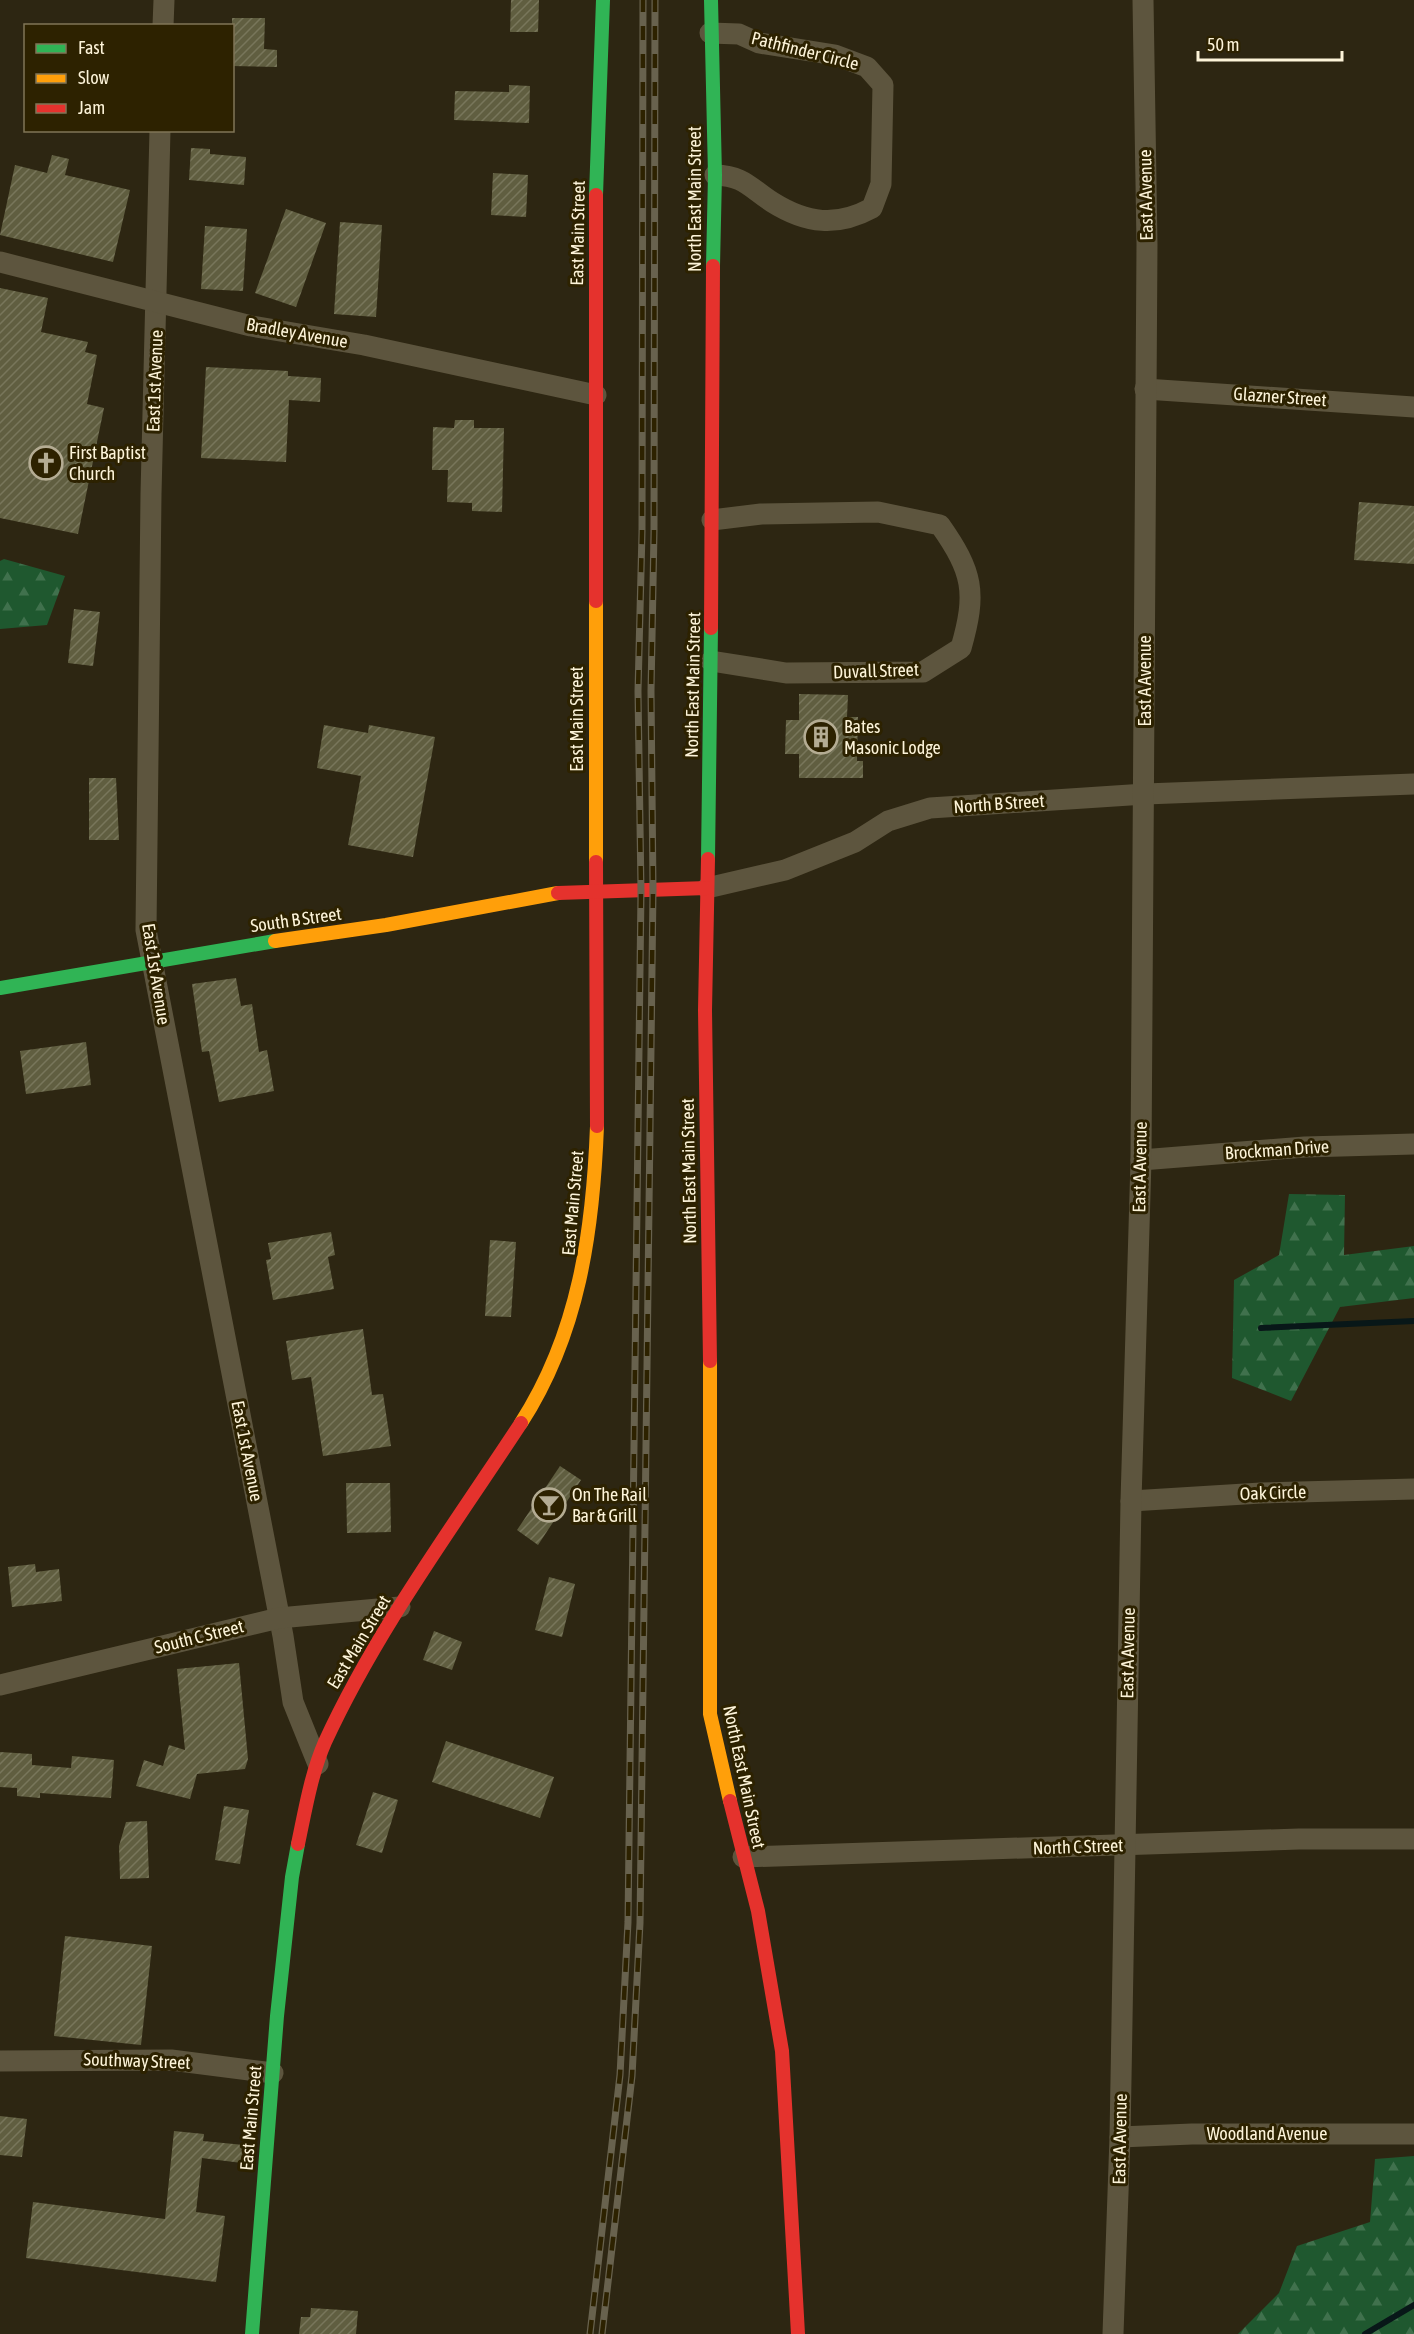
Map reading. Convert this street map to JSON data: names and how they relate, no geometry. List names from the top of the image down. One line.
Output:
{"streets":{"street":["Pathfinder Circle","East A Avenue","North East Main Street","East Main Street","Bradley Avenue","East 1st Avenue","Glazner Street","Duvall Street","North B Street","South B Street","Brockman Drive","Oak Circle","South C Street","North C Street","Southway Street","Woodland Avenue"]},"crossings":[["Pathfinder Circle","North East Main Street"],["East A Avenue","Glazner Street"],["East A Avenue","North B Street"],["East A Avenue","Brockman Drive"],["East A Avenue","Oak Circle"],["East A Avenue","North C Street"],["East A Avenue","Woodland Avenue"],["North East Main Street","Duvall Street"],["North East Main Street","North B Street"],["North East Main Street","North C Street"],["East Main Street","Bradley Avenue"],["East Main Street","East 1st Avenue"],["East Main Street","North B Street"],["East Main Street","South B Street"],["East Main Street","South C Street"],["East Main Street","Southway Street"],["Bradley Avenue","East 1st Avenue"],["East 1st Avenue","South B Street"],["East 1st Avenue","South C Street"],["North B Street","South B Street"]],"places":{"church":["First Baptist Church"],"building":["Bates Masonic Lodge"],"bar":["On The Rail Bar & Grill"]},"legend":["Fast","Slow","Jam"],"scale_bar":"50 m"}
